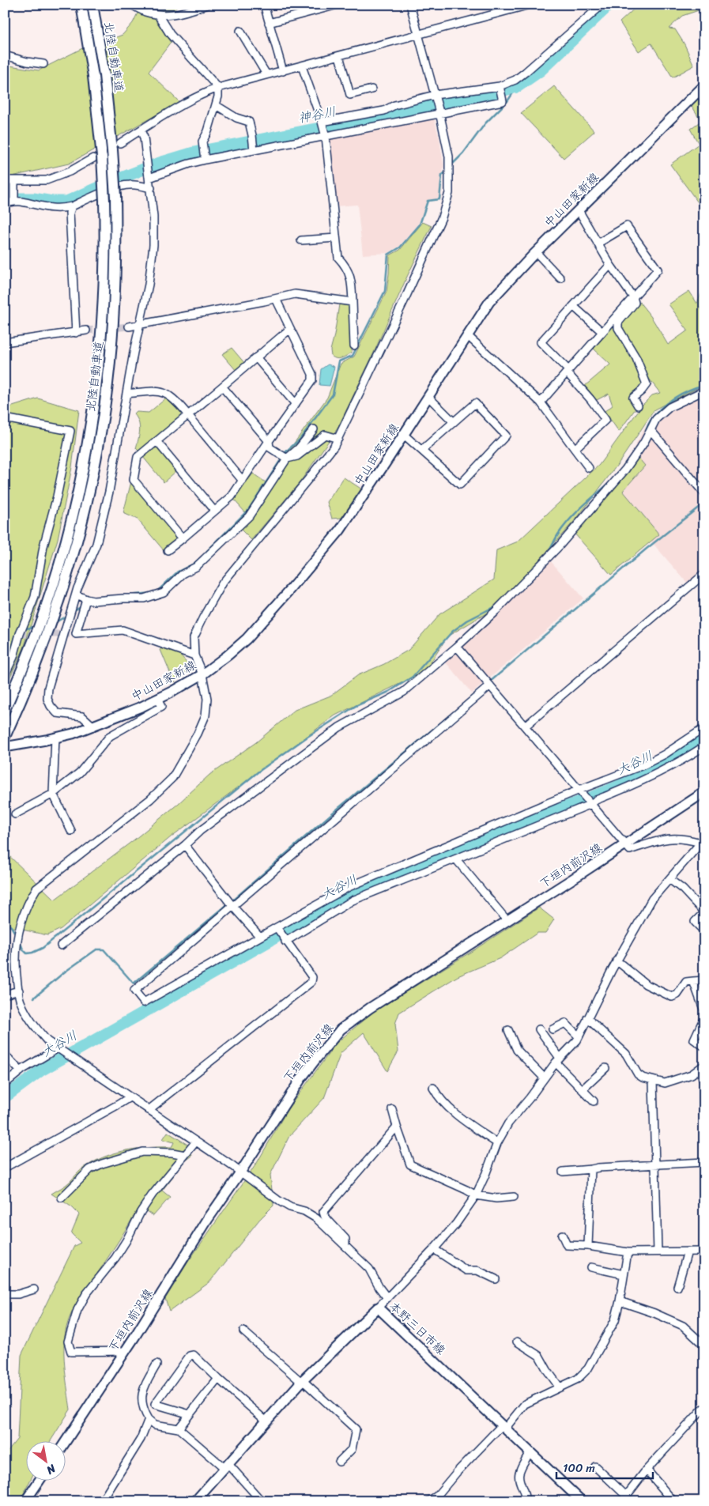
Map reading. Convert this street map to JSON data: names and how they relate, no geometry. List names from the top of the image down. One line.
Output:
{"streets":{"highway":["北陸自動車道"],"main road":["中山田家新線","下垣内前沢線","本野三日市線"]},"water":["神谷川","大谷川"],"scale_bar":"100 m","north":"bottom right"}
